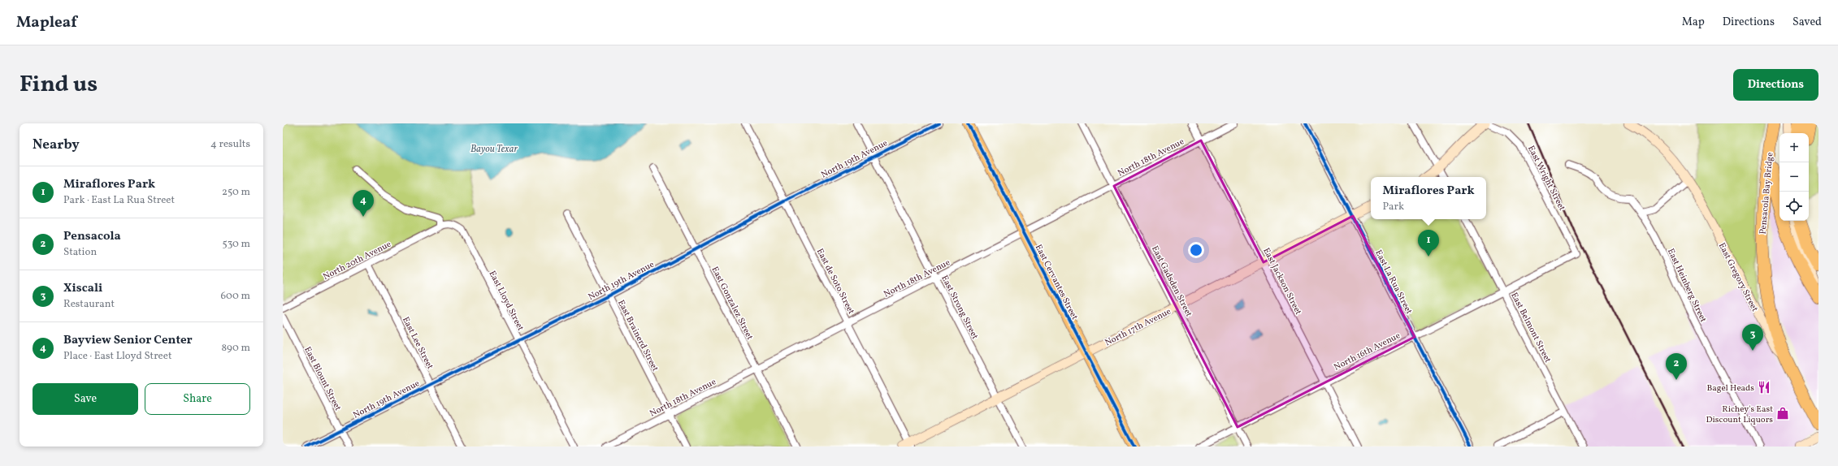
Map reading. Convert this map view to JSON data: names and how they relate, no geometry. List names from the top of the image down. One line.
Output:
{"streets":{"highway":["Pensacola Bay Bridge","East Gregory Street"],"main road":["East Cervantes Street"],"street":["North 18th Avenue","North 19th Avenue","East Wright Street","North 20th Avenue","East de Soto Street","East Gadsden Street","East Jackson Street","East La Rua Street","East Heinberg Street","East Lloyd Street","East Gonzalez Street","East Strong Street","North 17th Avenue","East Belmont Street","East Brainerd Street","East Lee Street","North 16th Avenue","East Blount Street"]},"crossings":[["North 18th Avenue","East de Soto Street"],["North 18th Avenue","East Gadsden Street"],["North 18th Avenue","East Jackson Street"],["North 18th Avenue","East Cervantes Street"],["North 18th Avenue","East Gonzalez Street"],["North 18th Avenue","East Strong Street"],["North 18th Avenue","East Brainerd Street"],["North 19th Avenue","East de Soto Street"],["North 19th Avenue","East Lloyd Street"],["North 19th Avenue","East Gonzalez Street"],["North 19th Avenue","East Strong Street"],["North 19th Avenue","East Brainerd Street"],["North 19th Avenue","East Lee Street"],["North 19th Avenue","East Blount Street"],["East Wright Street","North 16th Avenue"],["Pensacola Bay Bridge","East Gregory Street"],["North 20th Avenue","East Lloyd Street"],["North 20th Avenue","East Lee Street"],["East de Soto Street","North 17th Avenue"],["East Gadsden Street","North 17th Avenue"],["East Gadsden Street","North 16th Avenue"],["East Jackson Street","North 17th Avenue"],["East Jackson Street","North 16th Avenue"],["East Cervantes Street","North 17th Avenue"],["East La Rua Street","North 17th Avenue"],["East La Rua Street","North 16th Avenue"],["East Strong Street","North 17th Avenue"],["East Belmont Street","North 16th Avenue"]],"water":["Bayou Texar"],"places":{"restaurant":["Bagel Heads"],"shop":["Richey's East Discount Liquors"]},"page":{"header":"Mapleaf","nav":["Map","Directions","Saved"],"title":"Find us","buttons":["Directions",["Save","Share"]],"heading":["Nearby","4 results"],"map_buttons":["+","−"],"list":[{"mark":"1","name":"Miraflores Park","note":"Park · East La Rua Street","value":"250 m"},{"mark":"2","name":"Pensacola","note":"Station","value":"530 m"},{"mark":"3","name":"Xiscali","note":"Restaurant","value":"600 m"},{"mark":"4","name":"Bayview Senior Center","note":"Place · East Lloyd Street","value":"890 m"}],"popup":["Miraflores Park","Park"],"pins":["4","1","3","2"]}}
